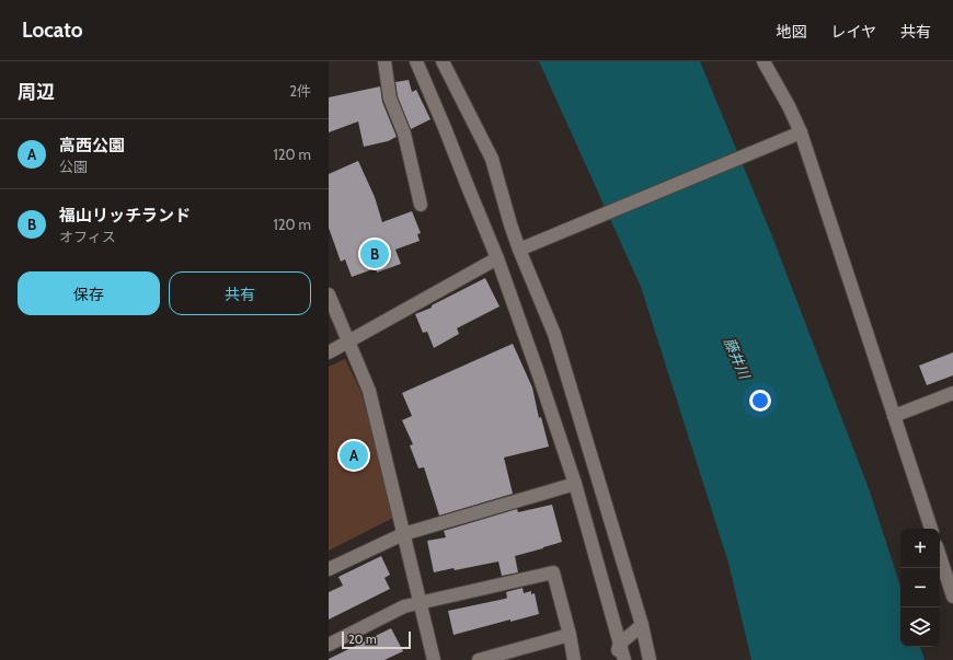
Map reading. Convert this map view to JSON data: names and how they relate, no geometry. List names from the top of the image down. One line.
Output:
{"water":["藤井川"],"scale_bar":"20 m","page":{"header":"Locato","nav":["地図","レイヤ","共有"],"heading":["周辺","2件"],"list":[{"mark":"A","name":"高西公園","note":"公園","value":"120 m"},{"mark":"B","name":"福山リッチランド","note":"オフィス","value":"120 m"}],"pins":["B","A"],"buttons":["保存","共有"],"map_buttons":["+","−"],"scale":"20 m"}}
